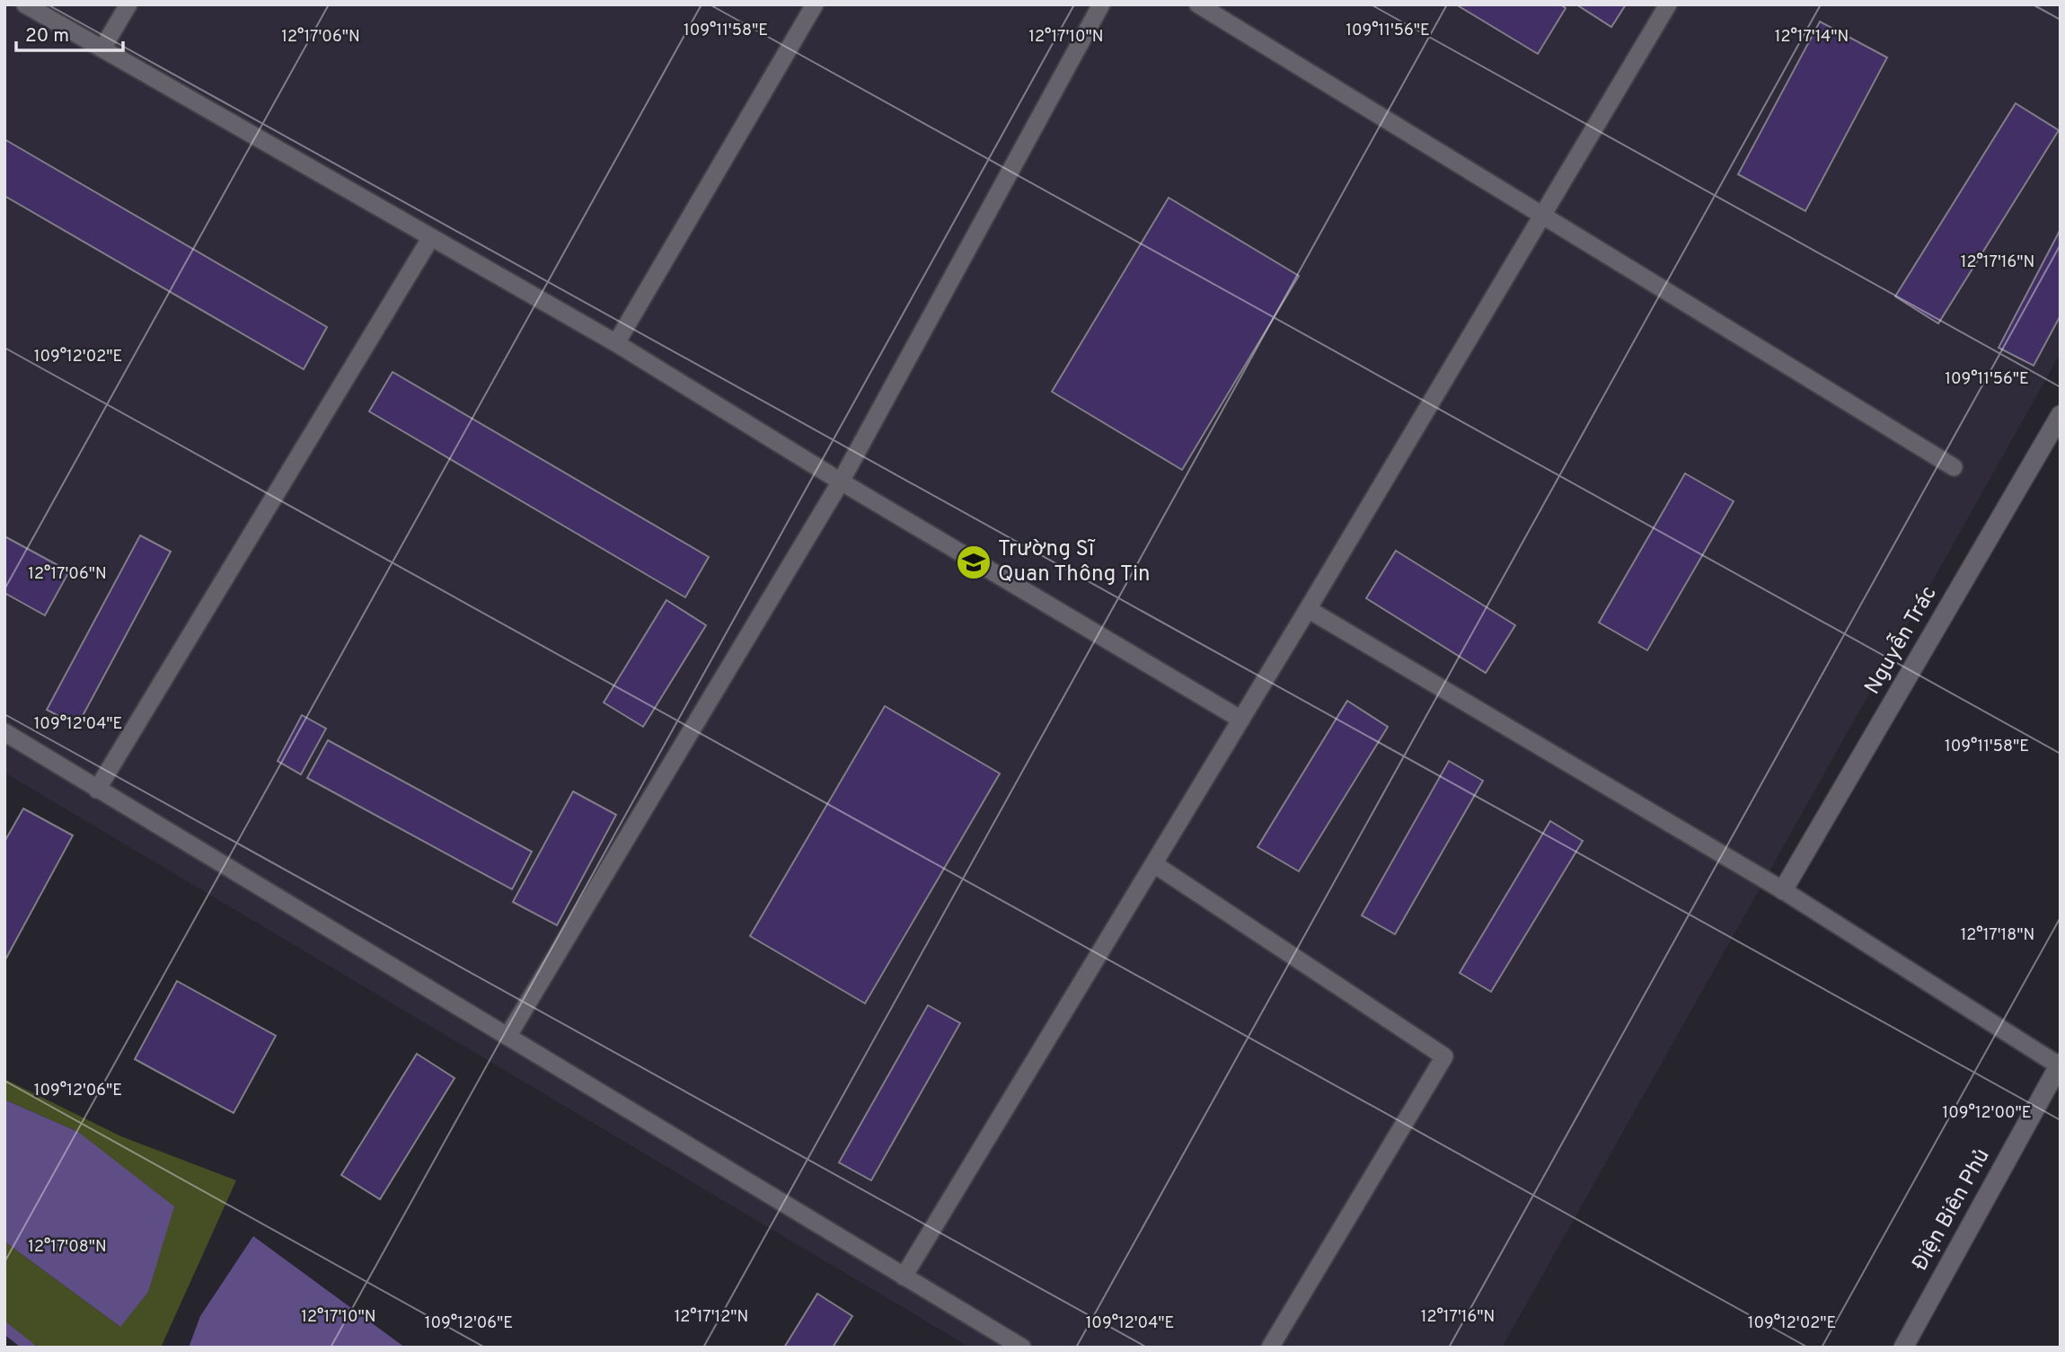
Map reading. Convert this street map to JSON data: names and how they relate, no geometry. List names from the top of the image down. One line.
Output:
{"streets":{"street":["Nguyễn Trác","Điện Biên Phủ"]},"places":{"school or university":["Trường Sĩ Quan Thông Tin"]},"scale_bar":"20 m","coordinates":["109°11'58\"E","109°11'56\"E","12°17'06\"N","12°17'10\"N","12°17'14\"N","12°17'16\"N","109°12'02\"E","109°12'04\"E","12°17'18\"N","109°12'06\"E","109°12'00\"E","12°17'08\"N","12°17'12\"N"]}
